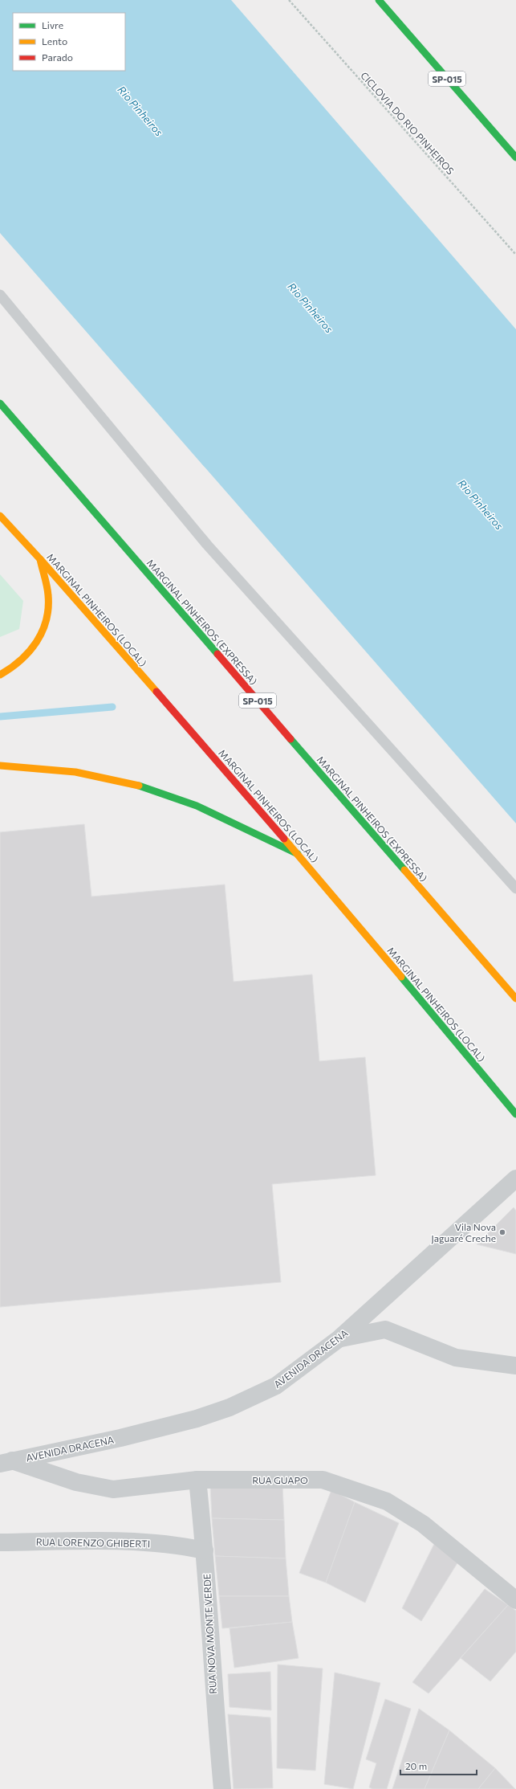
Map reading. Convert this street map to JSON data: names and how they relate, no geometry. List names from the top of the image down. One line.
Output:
{"streets":{"main road":["SP-015","MARGINAL PINHEIROS (LOCAL)","MARGINAL PINHEIROS (EXPRESSA)"],"street":["AVENIDA DRACENA","RUA GUAPO","RUA LORENZO GHIBERTI","RUA NOVA MONTE VERDE"],"path":["CICLOVIA DO RIO PINHEIROS"]},"crossings":[["AVENIDA DRACENA","RUA GUAPO"],["RUA GUAPO","RUA NOVA MONTE VERDE"],["RUA LORENZO GHIBERTI","RUA NOVA MONTE VERDE"]],"water":["Rio Pinheiros"],"places":["Vila Nova Jaguaré Creche"],"legend":["Livre","Lento","Parado"],"scale_bar":"20 m"}
